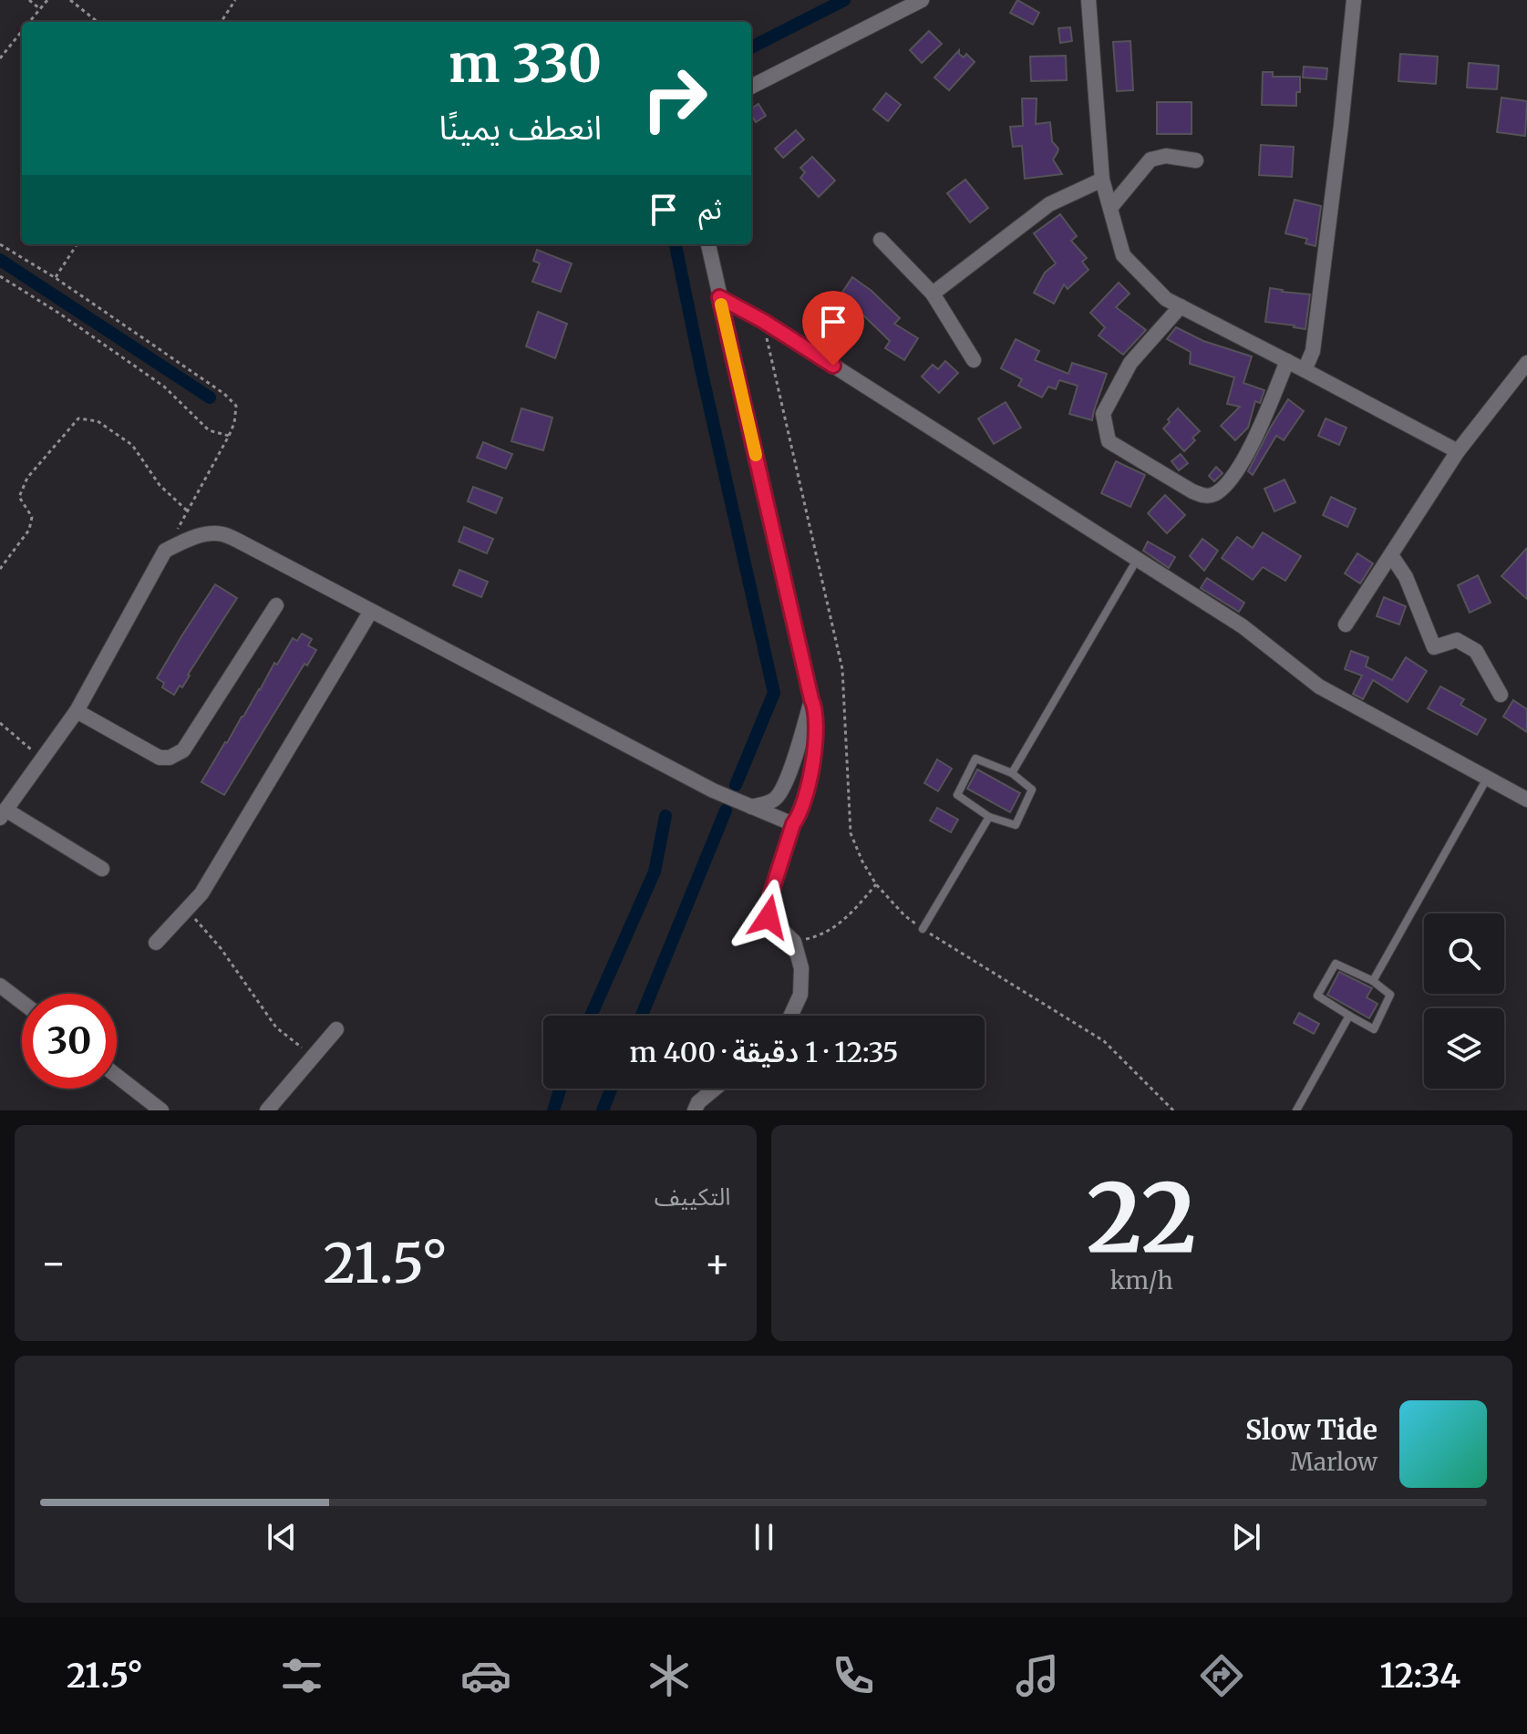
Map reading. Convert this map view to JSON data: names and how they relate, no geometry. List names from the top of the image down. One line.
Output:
{"page":{"turn":["330 m","انعطف يمينًا"],"then":"ثم","limit":"30","trip":"12:35 · 1 دقيقة · 400 m","tile":[["22","km/h"],"التكييف"],"heat":["−","21.5°","+"],"song":["Slow Tide","Marlow"],"tabs":["12:34","21.5°"]}}
